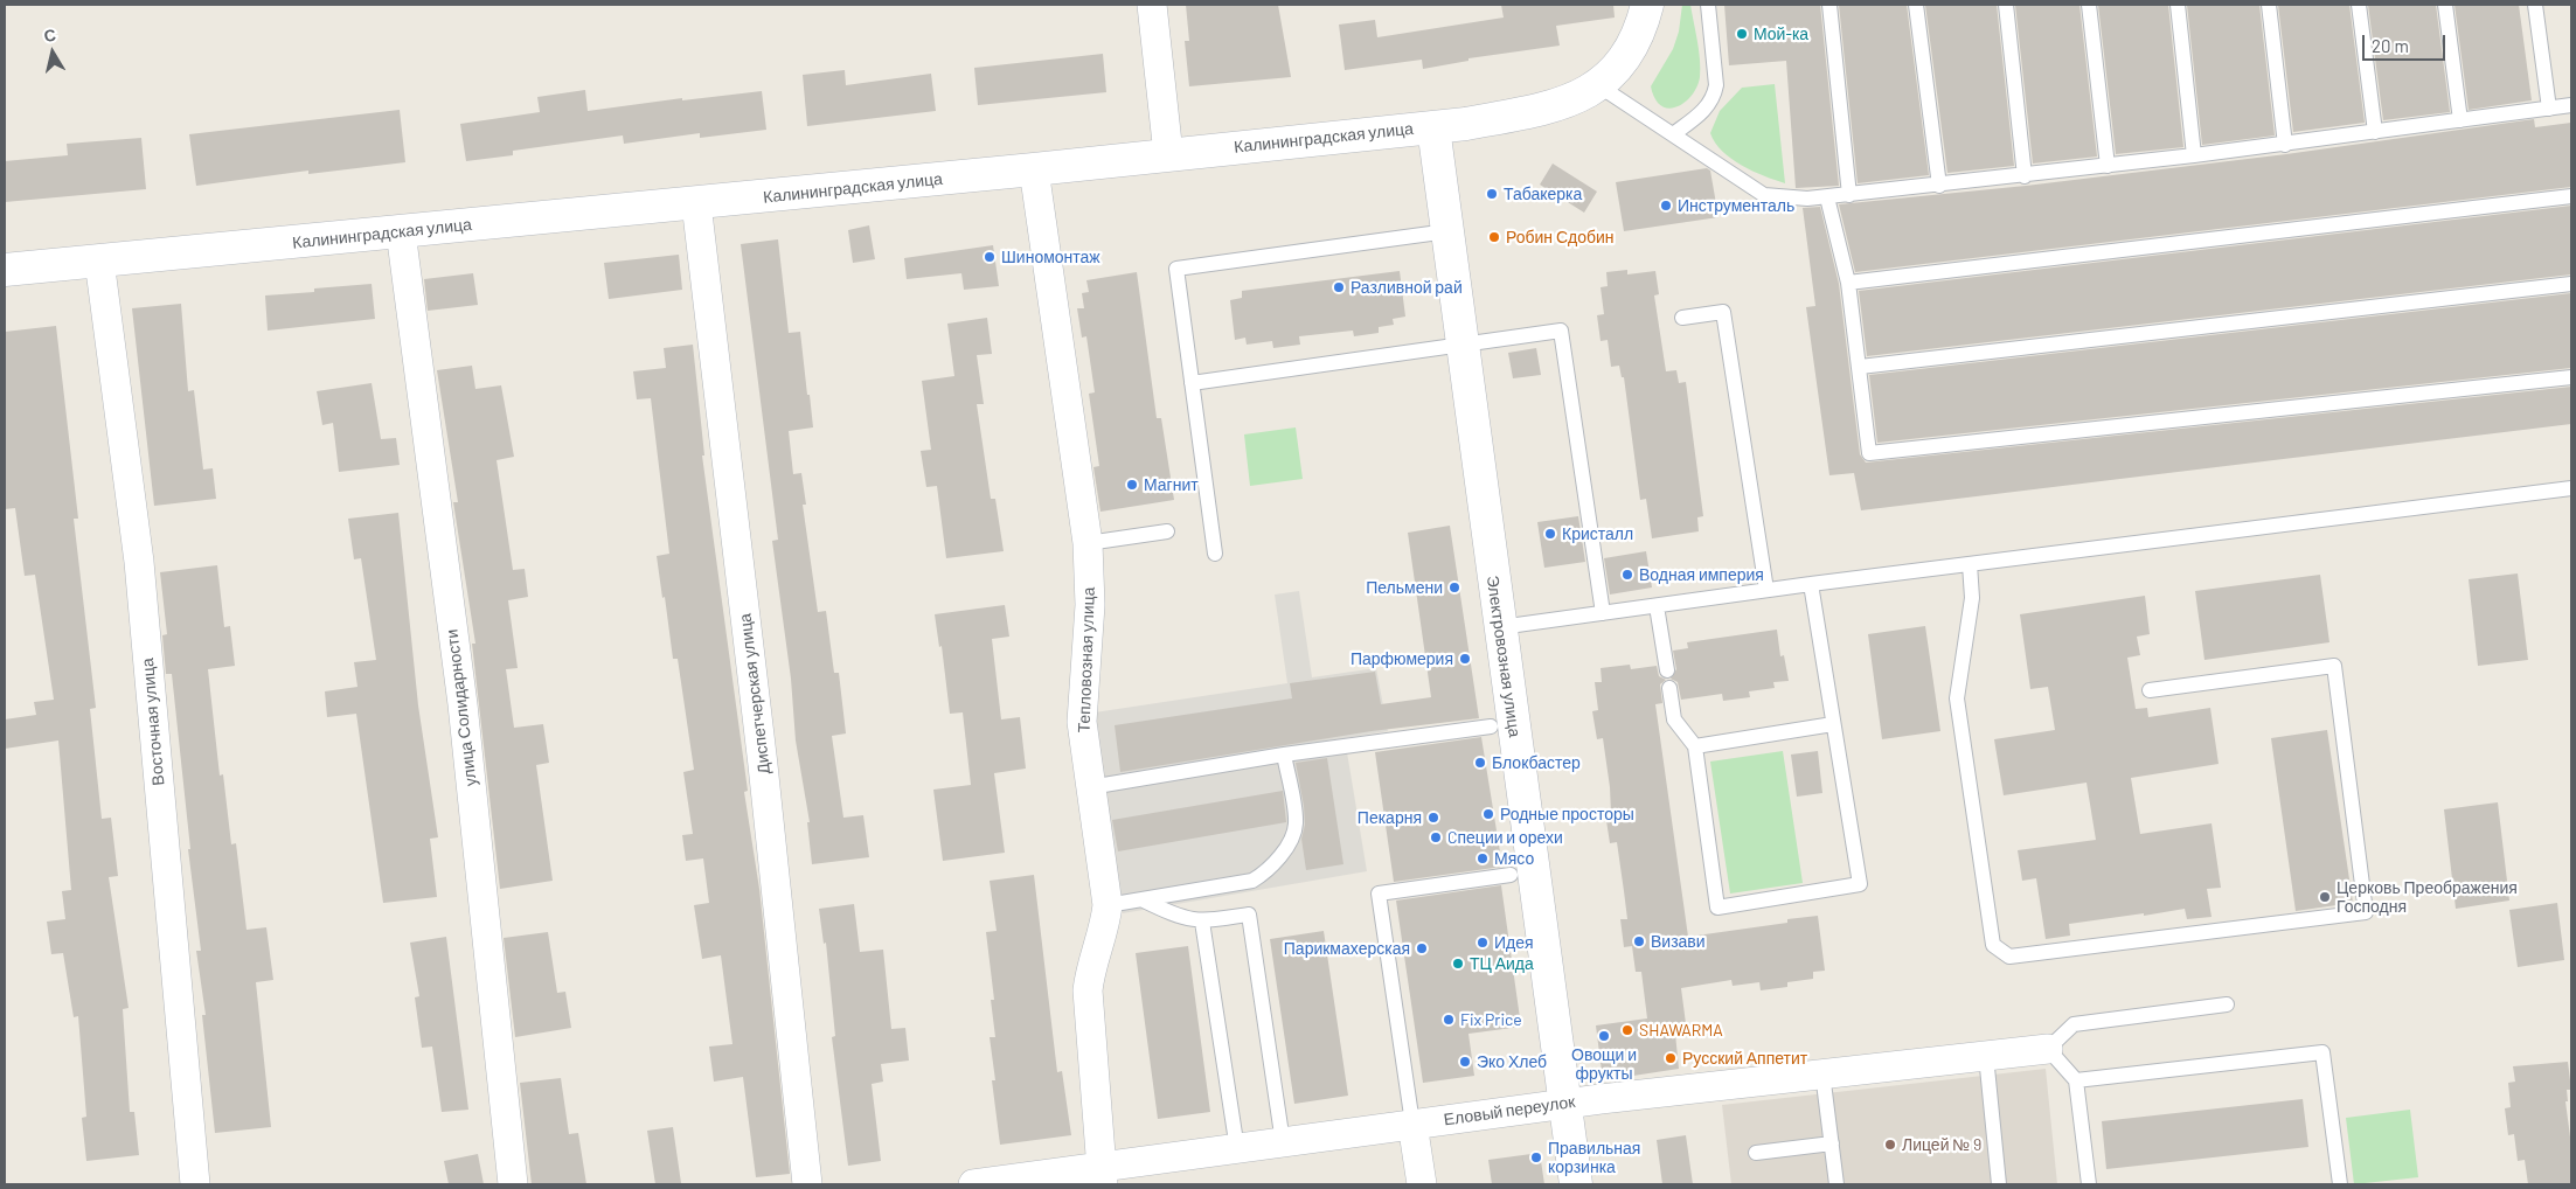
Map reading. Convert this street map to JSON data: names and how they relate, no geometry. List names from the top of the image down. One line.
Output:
{"streets":{"main road":["Калининградская улица","Электровозная улица"],"street":["Тепловозная улица","Диспетчерская улица","улица Солидарности","Восточная улица","Еловый переулок"]},"crossings":[["Калининградская улица","Электровозная улица"],["Калининградская улица","Тепловозная улица"],["Калининградская улица","Диспетчерская улица"],["Калининградская улица","улица Солидарности"],["Калининградская улица","Восточная улица"],["Электровозная улица","Еловый переулок"],["Тепловозная улица","Еловый переулок"]],"places":["Мой-ка","Табакерка","Инструменталь","Робин Сдобин","Шиномонтаж","Разливной рай","Магнит","Кристалл","Водная империя","Пельмени","Парфюмерия","Блокбастер","Родные просторы","Пекарня","Cпеции и орехи","Мясо","Церковь Преображения Господня","Визави","Идея","Парикмахерская","ТЦ Аида","Fix Price","SHAWARMA","Овощи и фрукты","Русский Аппетит","Эко Хлеб","Лицей № 9","Правильная корзинка"],"scale_bar":"20 m","north":"top"}
